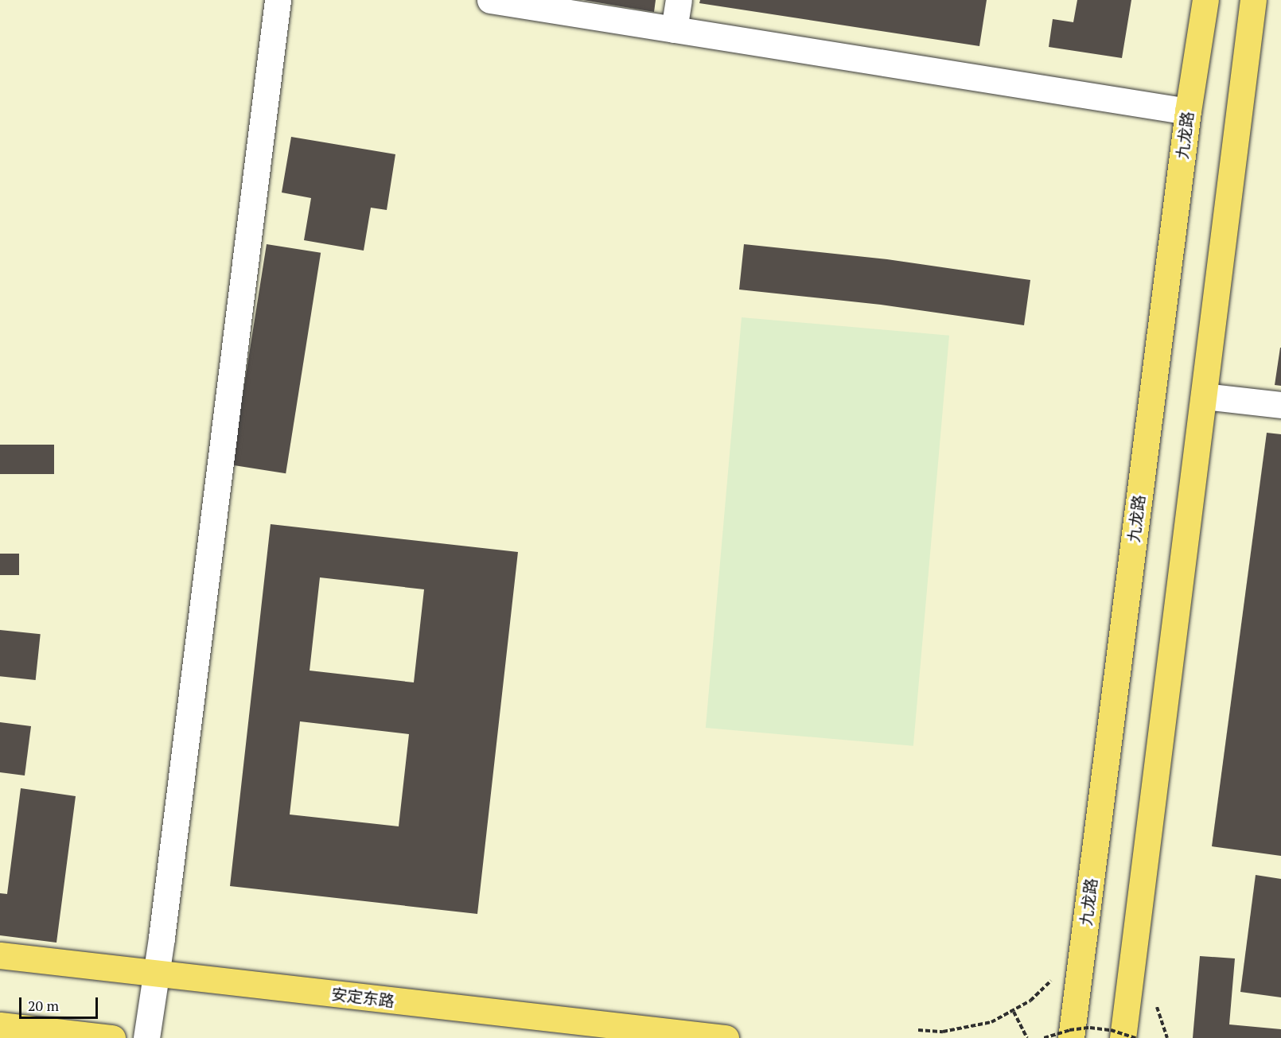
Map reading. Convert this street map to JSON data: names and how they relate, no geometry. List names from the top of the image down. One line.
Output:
{"streets":{"main road":["九龙路","安定东路"]},"scale_bar":"20 m"}
